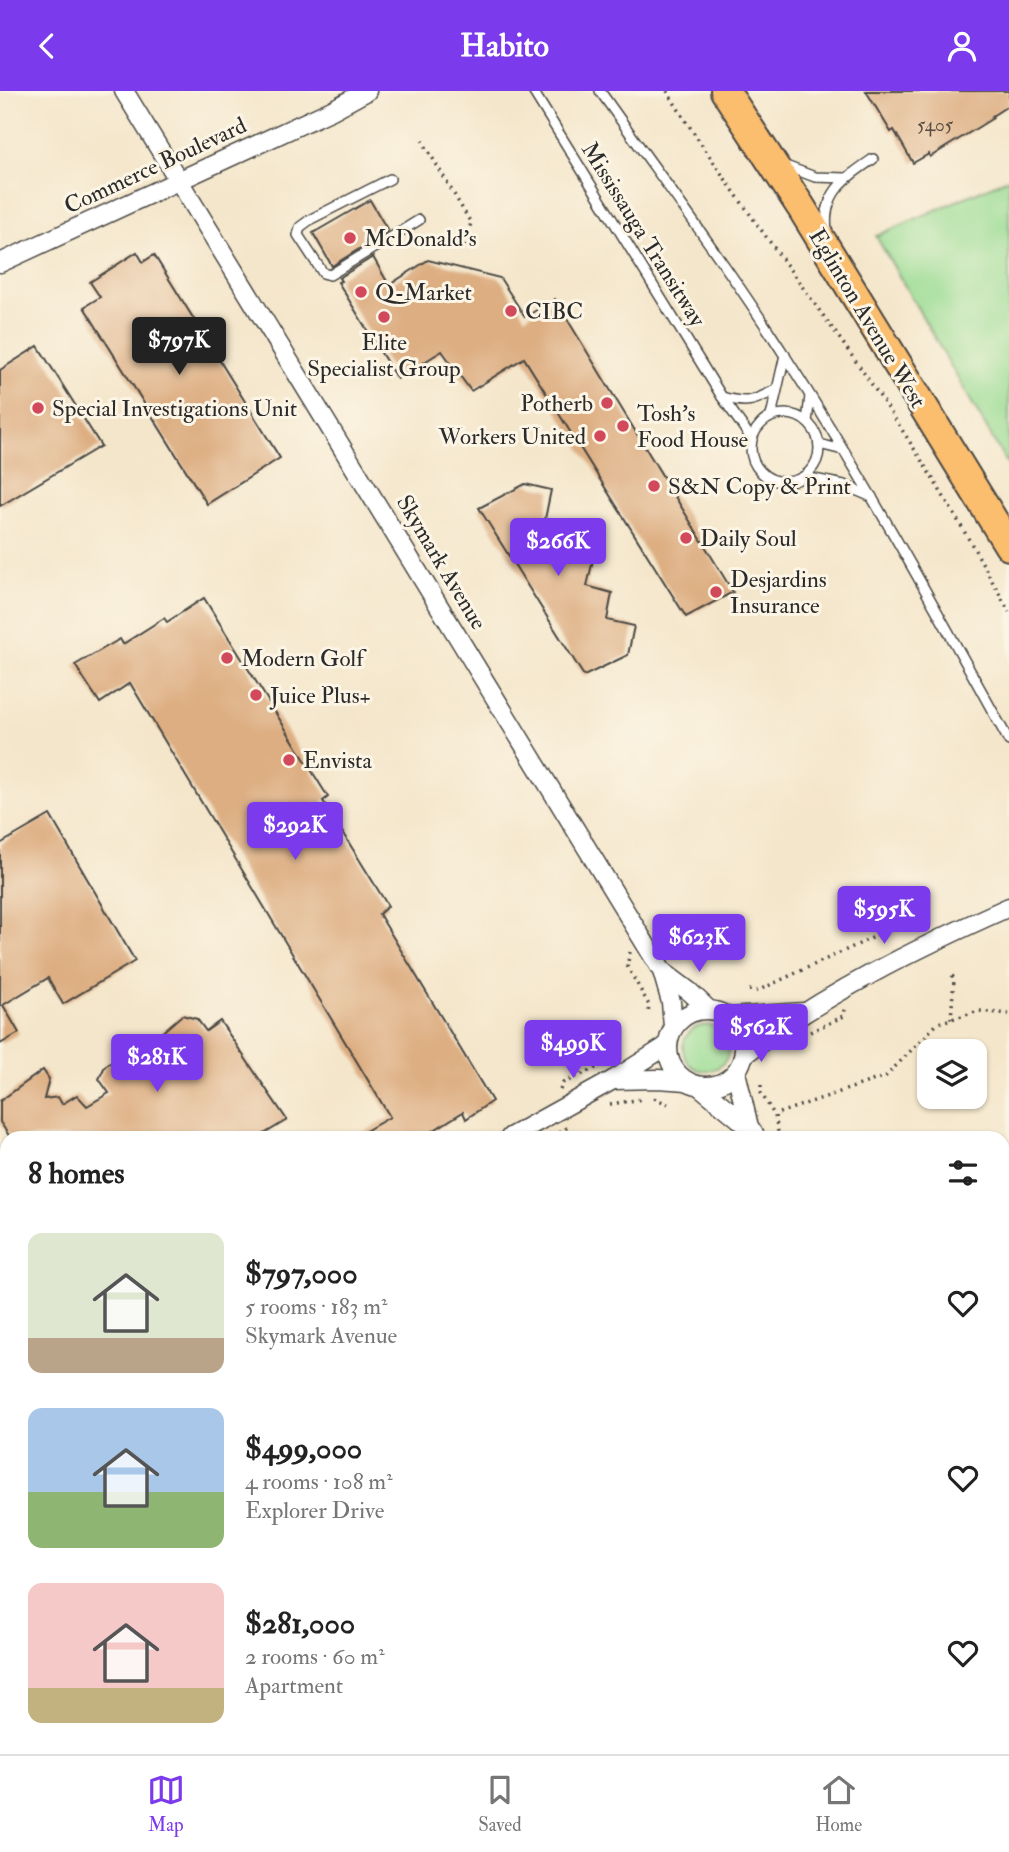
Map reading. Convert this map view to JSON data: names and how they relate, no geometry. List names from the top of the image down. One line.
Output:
{"streets":{"main road":["Eglinton Avenue West"],"street":["Commerce Boulevard","Skymark Avenue"],"lane":["Mississauga Transitway"]},"crossings":[["Commerce Boulevard","Skymark Avenue"]],"places":["McDonald's","Q-Market","CIBC","Elite Specialist Group","Potherb","Special Investigations Unit","Tosh's Food House","Workers United","S&N Copy & Print","Daily Soul","Desjardins Insurance","Modern Golf","Juice Plus+","Envista"],"house_numbers":["5405"],"page":{"header":"Habito","price":["$797K","$266K","$292K","$595K","$623K","$562K","$499K","$281K"],"heading":"8 homes","list":[{"name":"$797,000","note":"5 rooms · 183 m² · Skymark Avenue"},{"name":"$499,000","note":"4 rooms · 108 m² · Explorer Drive"},{"name":"$281,000","note":"2 rooms · 60 m² · Apartment"}],"tabs":["Map","Saved","Home"]}}
